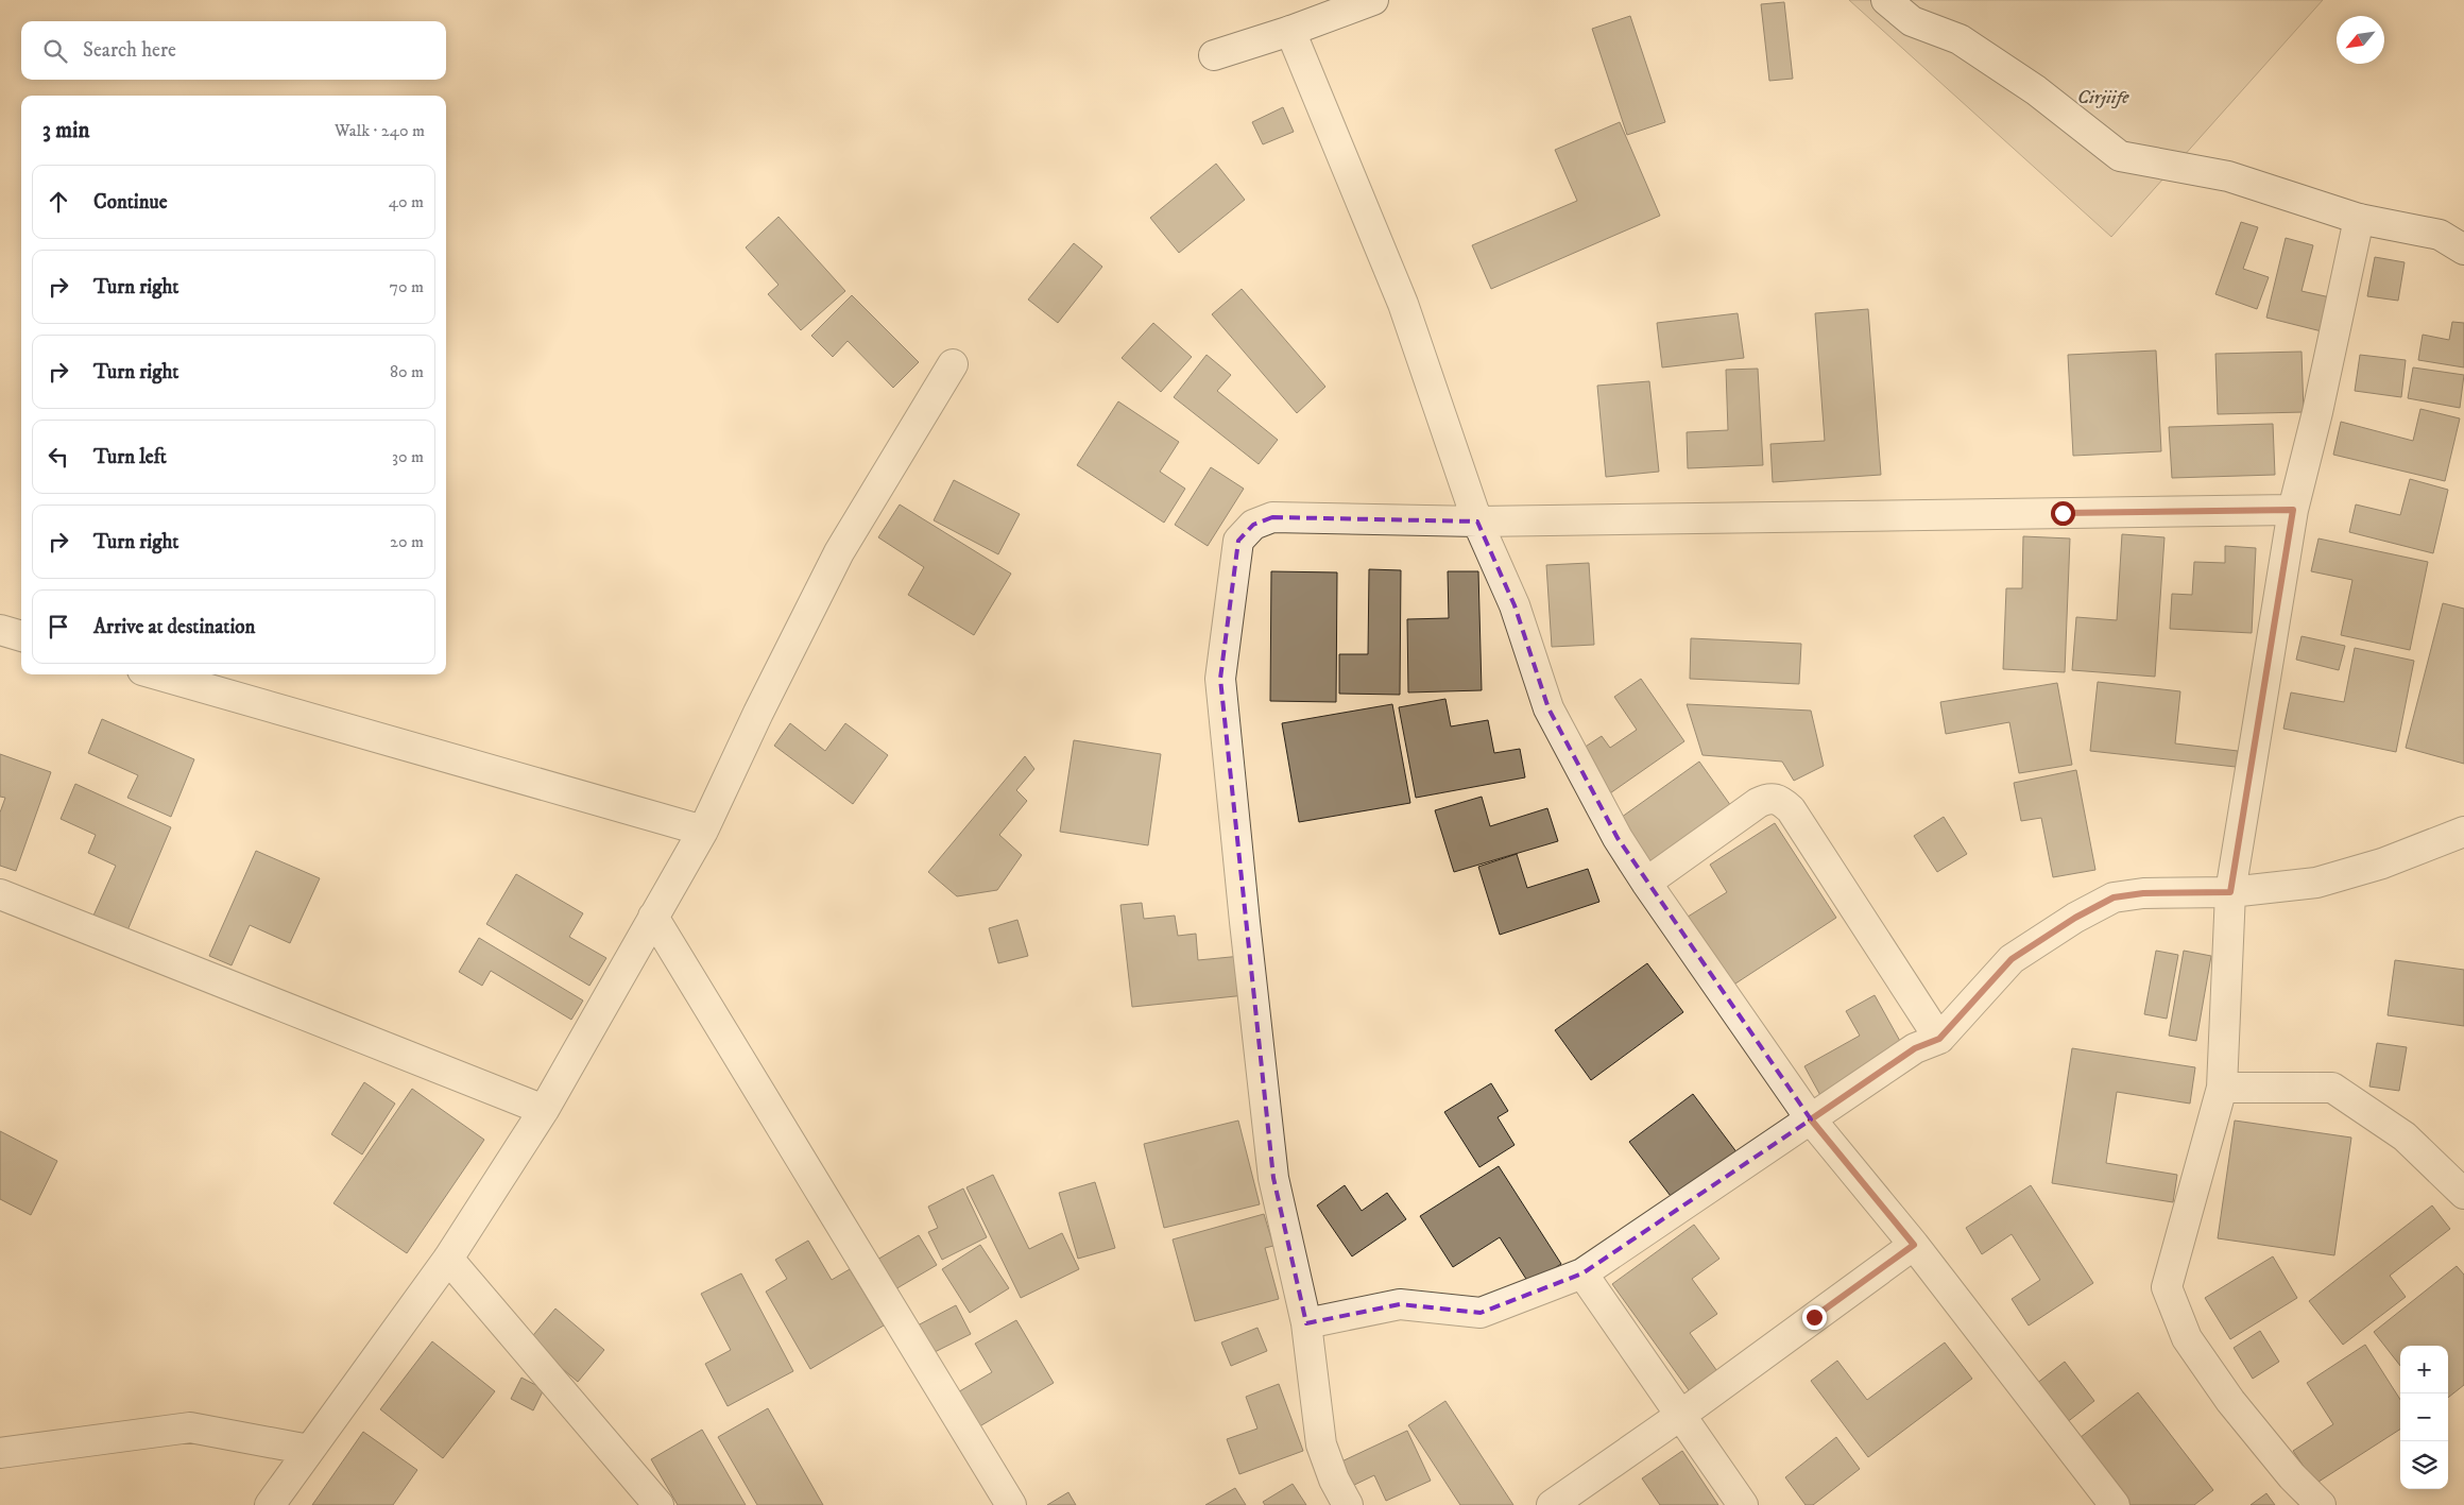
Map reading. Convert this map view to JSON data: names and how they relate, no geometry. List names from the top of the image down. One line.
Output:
{"parks":["Cirjiife"],"north":"bottom left","page":{"search":"Search here","heading":["3 min","Walk · 240 m"],"list":[["Continue","40 m"],["Turn right","70 m"],["Turn right","80 m"],["Turn left","30 m"],["Turn right","20 m"],"Arrive at destination"],"map_buttons":["+","−"]}}
